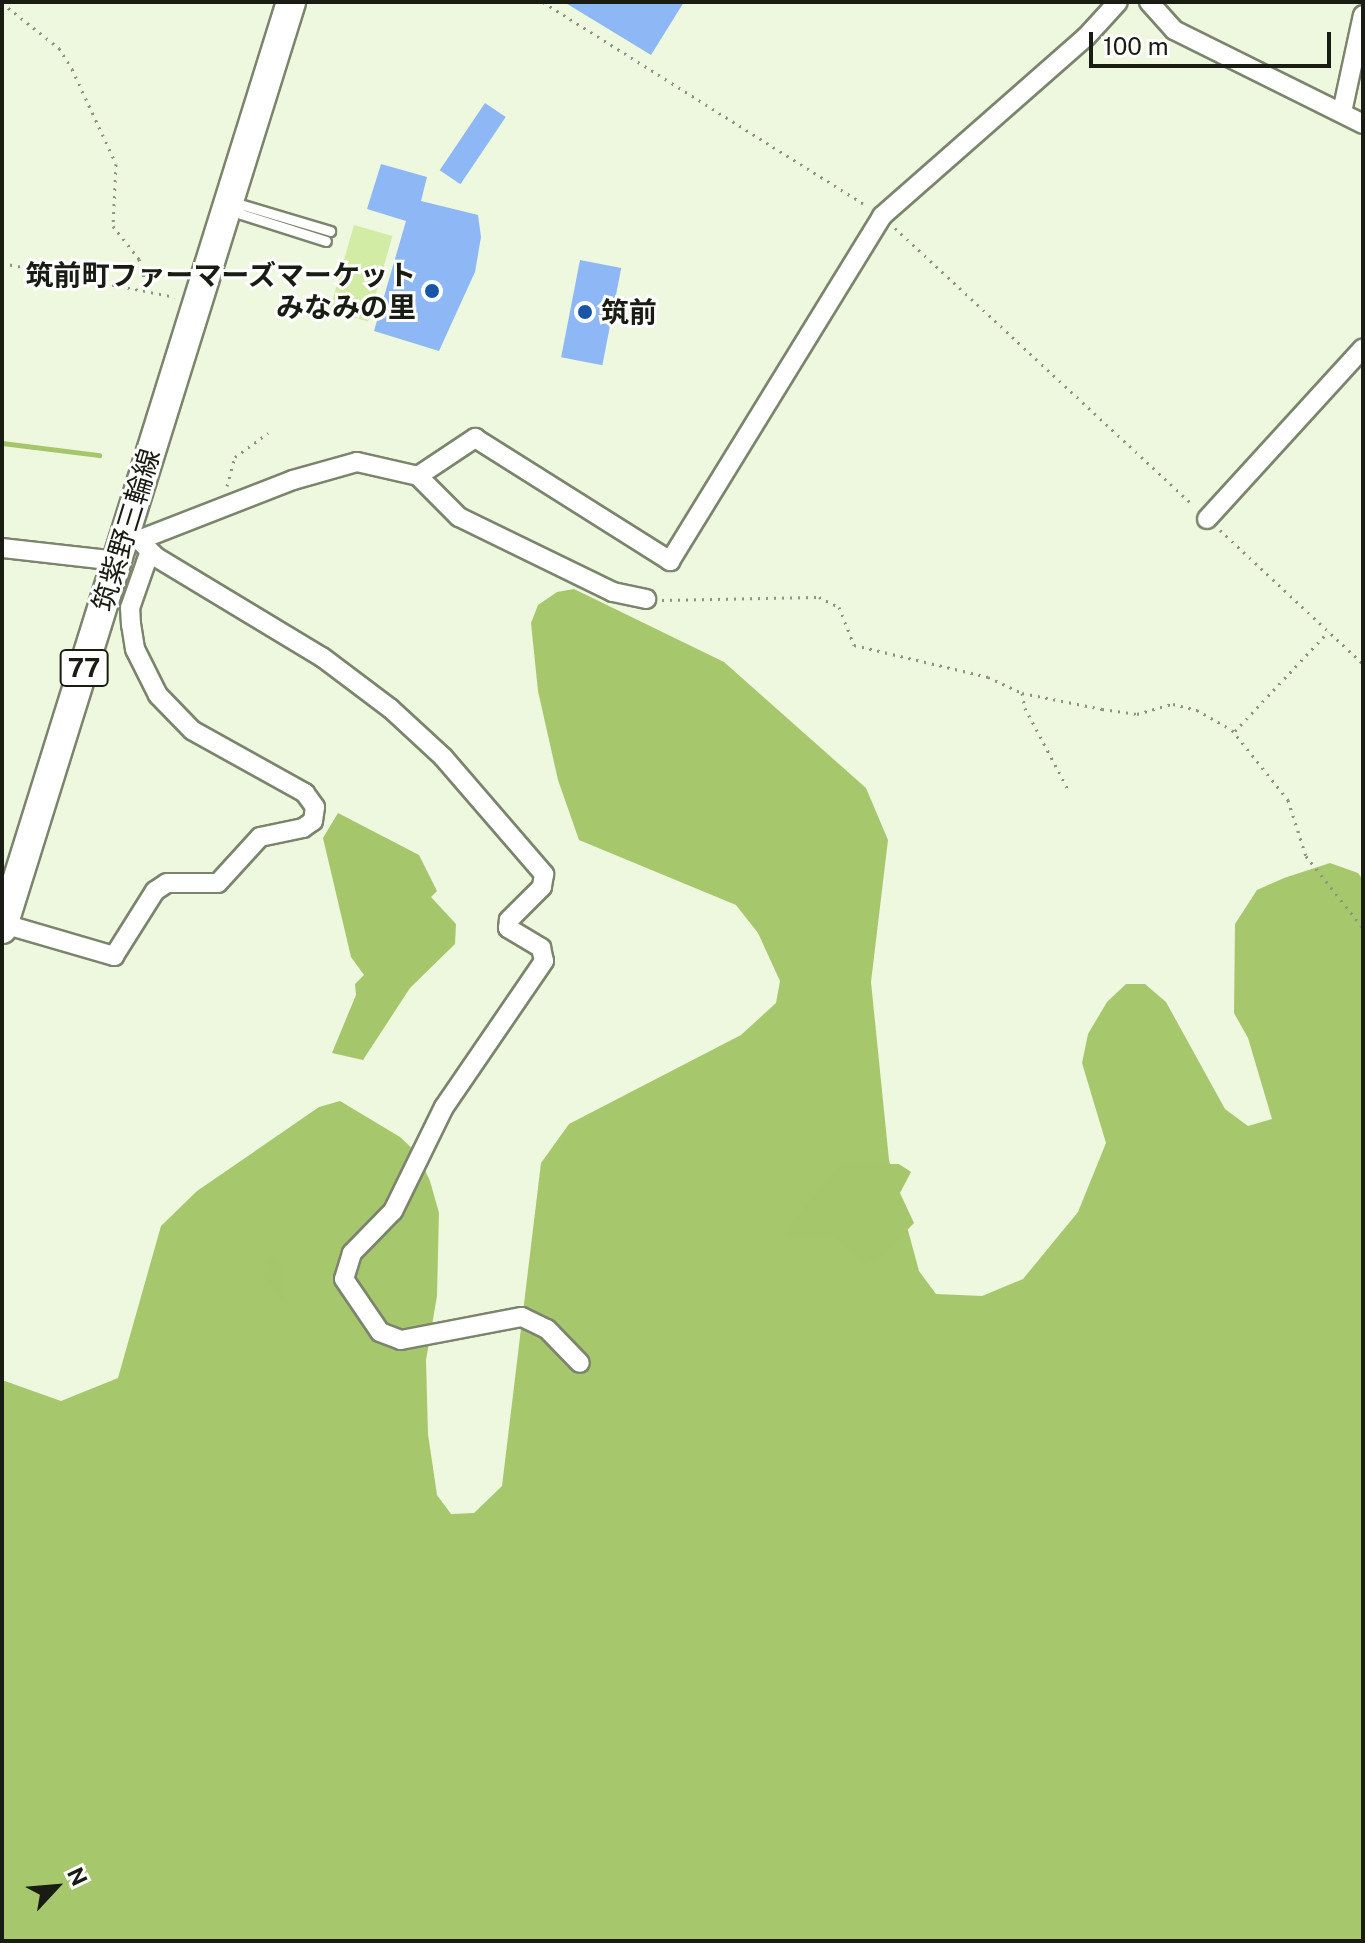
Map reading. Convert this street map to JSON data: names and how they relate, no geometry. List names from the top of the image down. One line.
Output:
{"streets":{"main road":["筑紫野三輪線","77"]},"places":["筑前町ファーマーズマーケット みなみの里","筑前"],"scale_bar":"100 m","north":"top right"}
